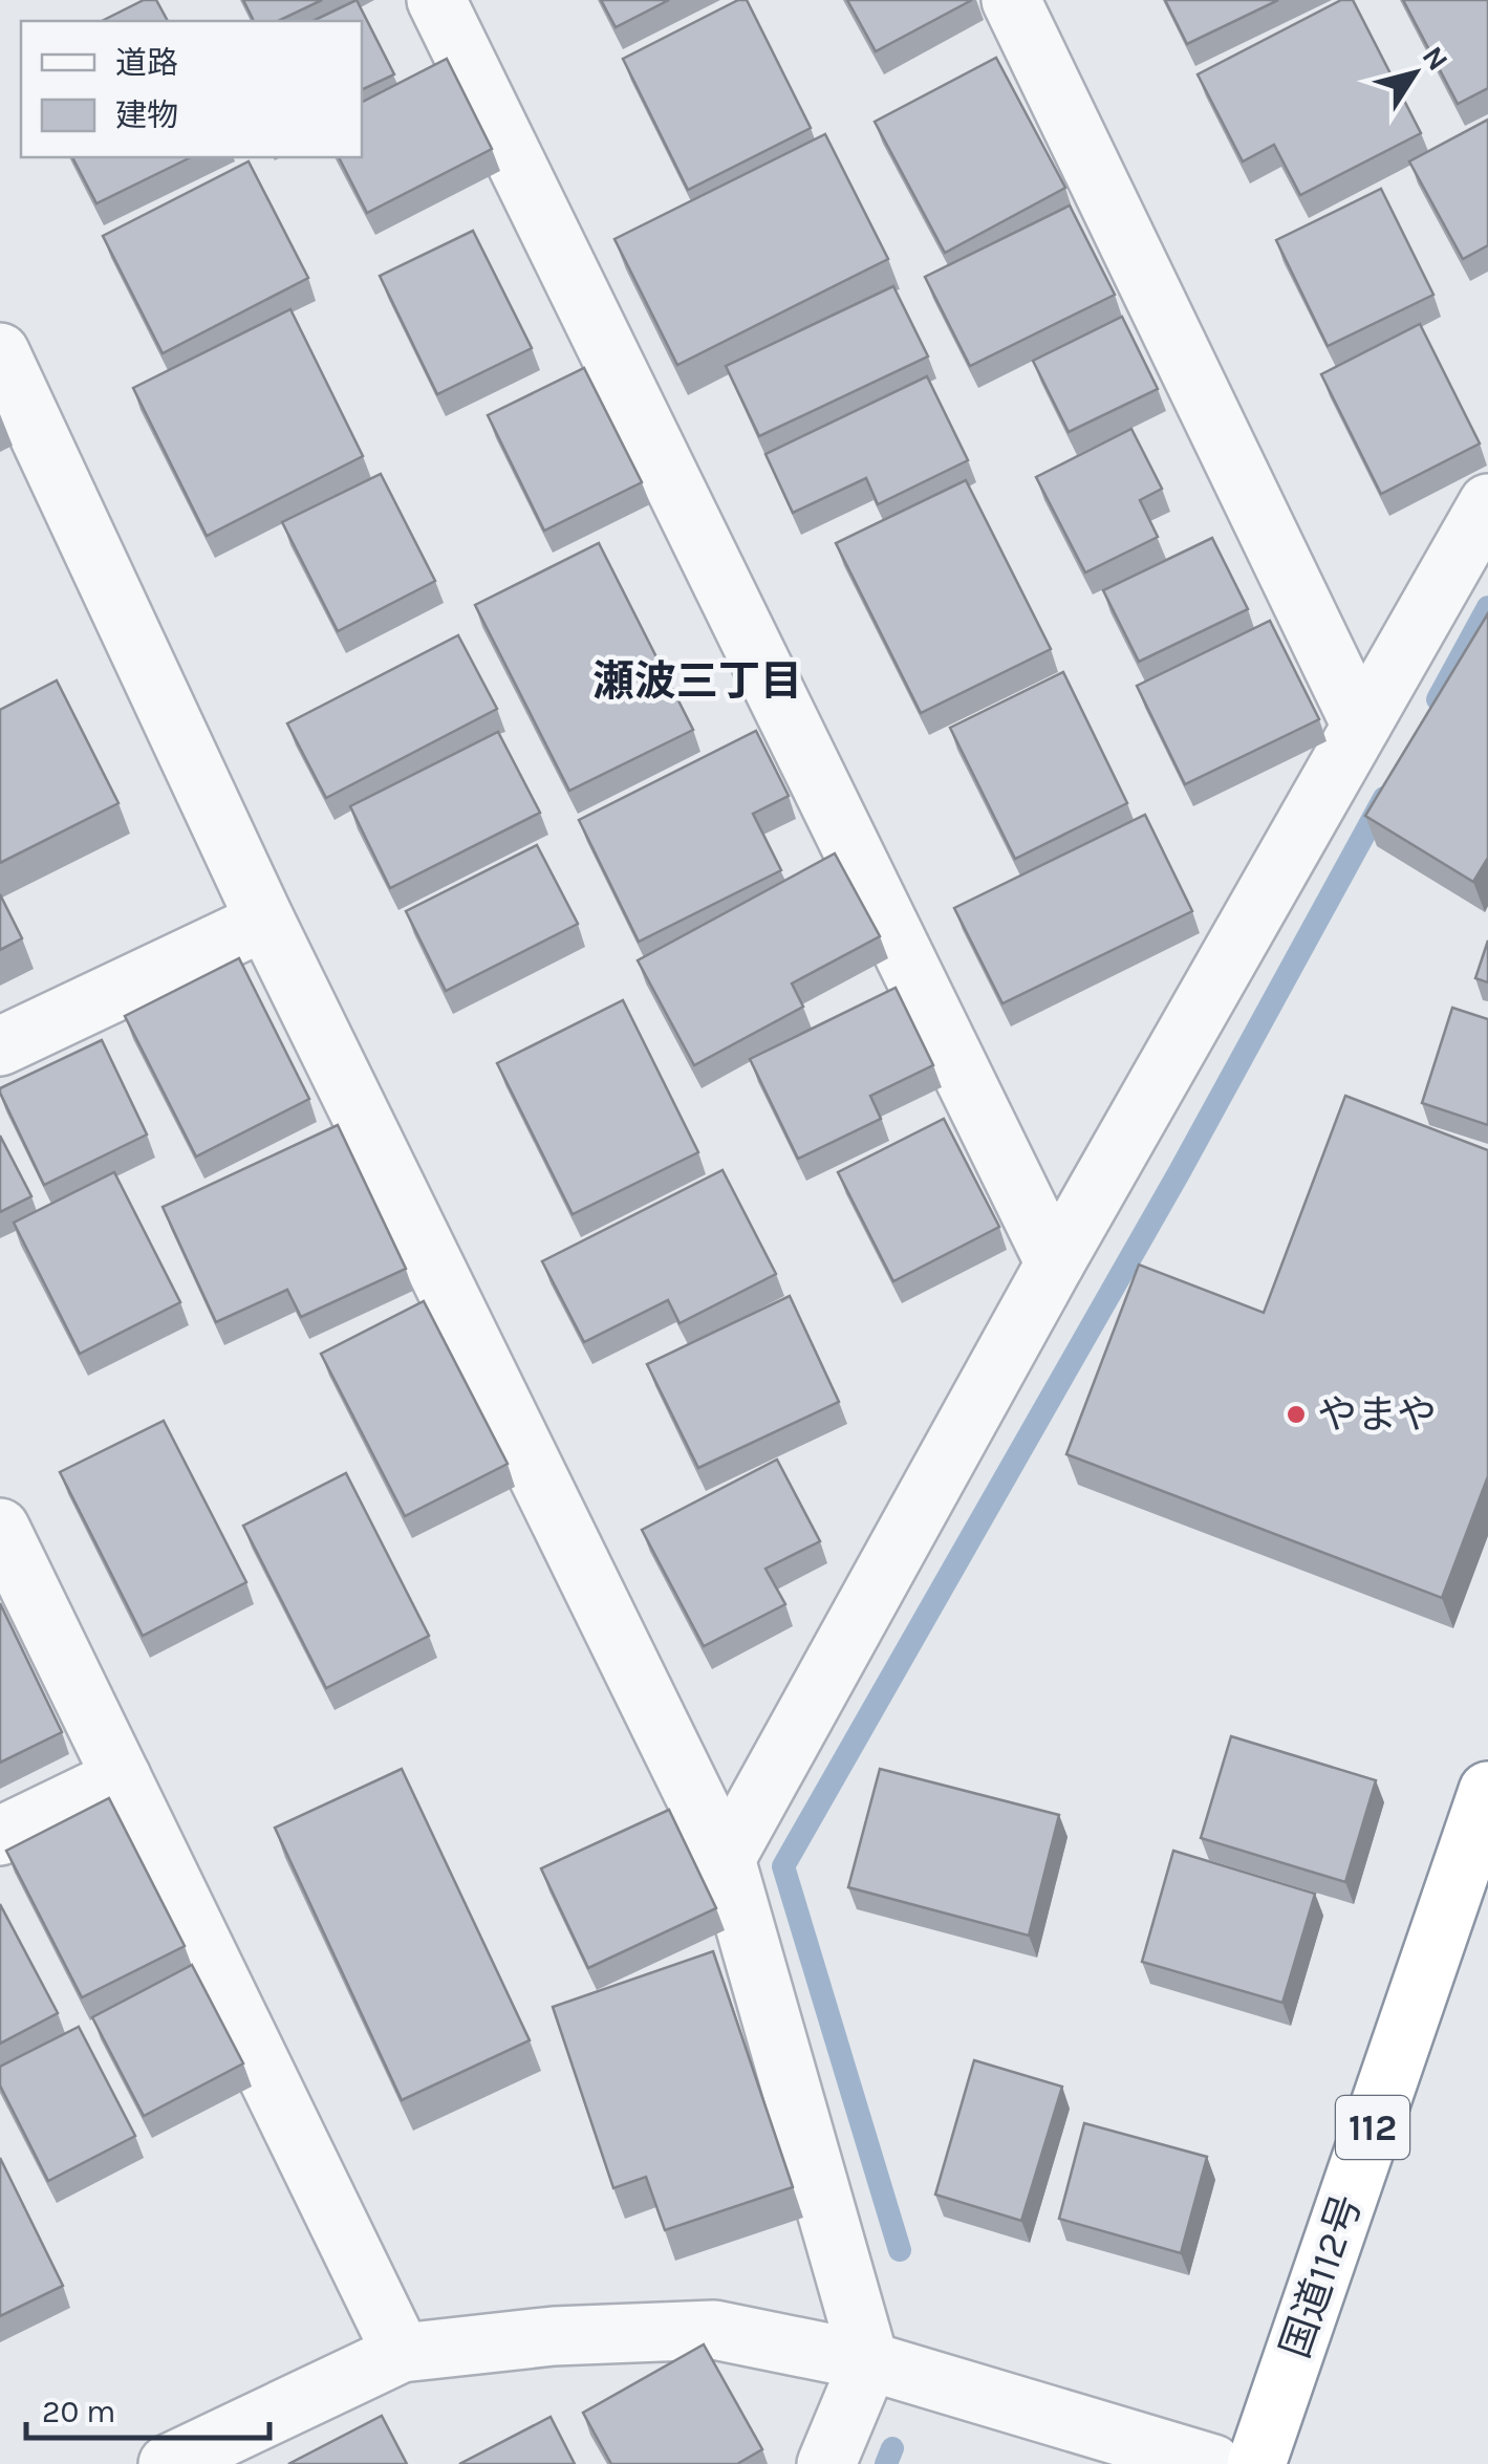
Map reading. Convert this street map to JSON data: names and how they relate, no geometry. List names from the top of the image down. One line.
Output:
{"streets":{"highway":["112","国道112号"]},"districts":["瀬波三丁目"],"places":["やまや"],"legend":["道路","建物"],"scale_bar":"20 m","north":"top right"}
